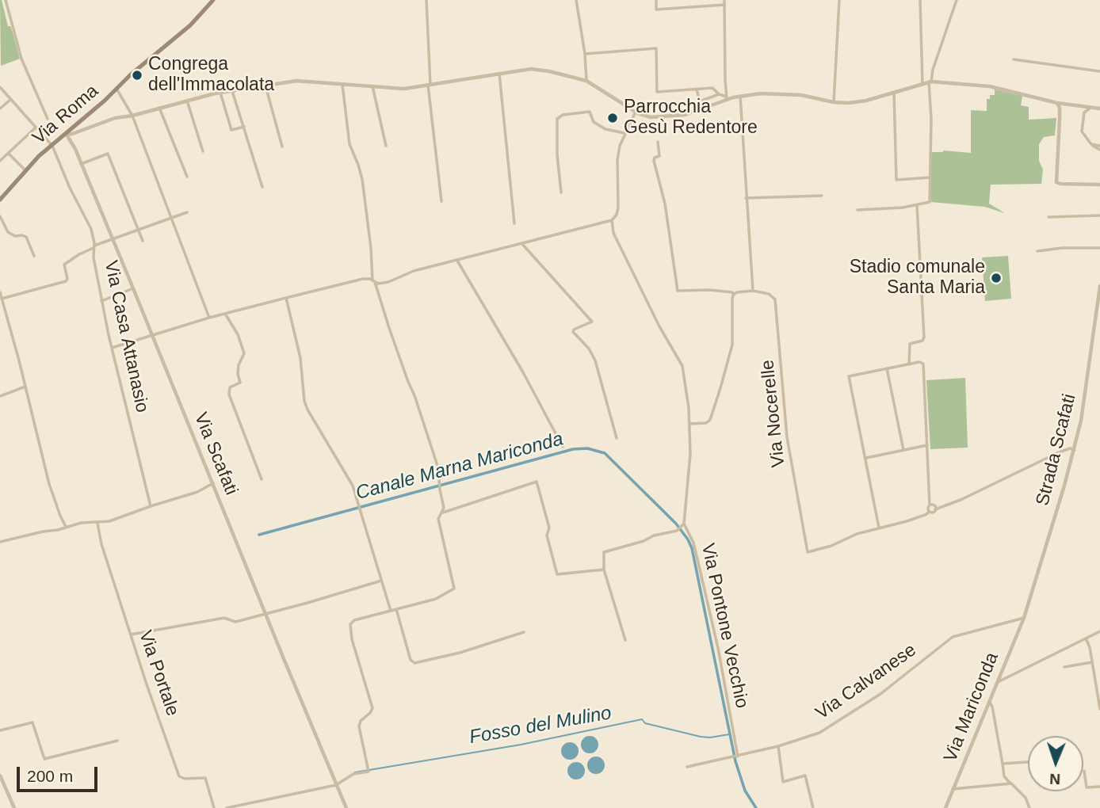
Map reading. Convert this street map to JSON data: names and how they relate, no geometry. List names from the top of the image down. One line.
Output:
{"streets":{"main road":["Via Roma"],"street":["Via Casa Attanasio","Via Nocerelle","Strada Scafati","Via Scafati","Via Pontone Vecchio","Via Portale","Via Calvanese","Via Mariconda"]},"crossings":[["Via Roma","Via Casa Attanasio"],["Via Roma","Via Scafati"],["Strada Scafati","Via Calvanese"],["Strada Scafati","Via Mariconda"],["Via Pontone Vecchio","Via Calvanese"],["Via Calvanese","Via Mariconda"]],"water":["Canale Marna Mariconda","Fosso del Mulino"],"places":["Congrega dell'Immacolata","Parrocchia Gesù Redentore","Stadio comunale Santa Maria"],"scale_bar":"200 m","north":"bottom"}
